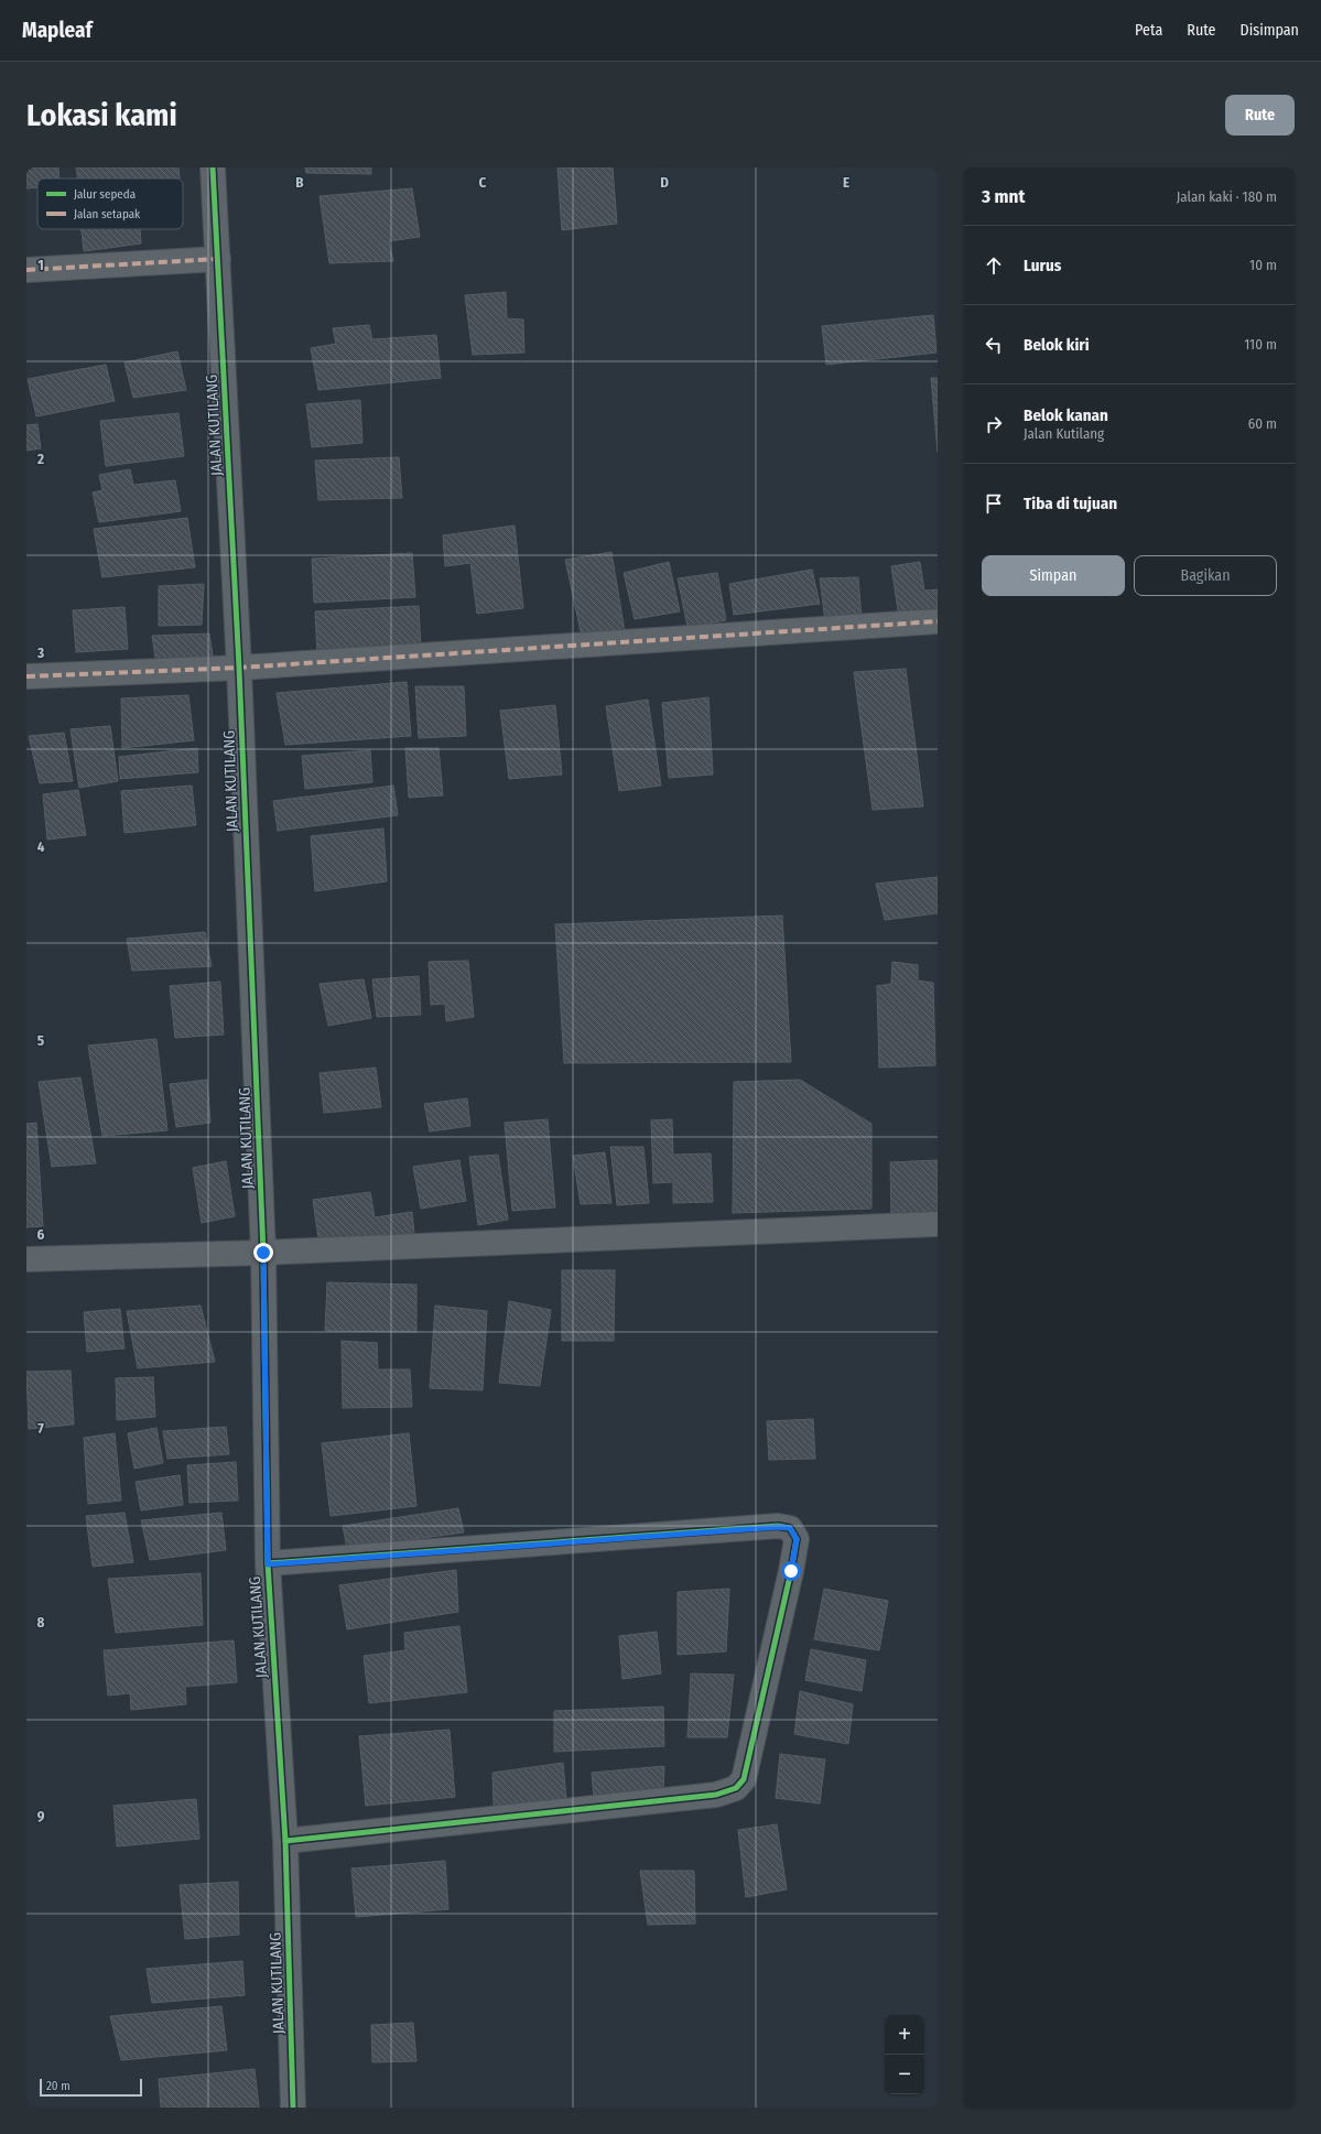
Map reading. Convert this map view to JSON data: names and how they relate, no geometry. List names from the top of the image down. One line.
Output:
{"streets":{"street":["JALAN KUTILANG"]},"legend":["Jalur sepeda","Jalan setapak"],"scale_bar":"20 m","page":{"header":"Mapleaf","nav":["Peta","Rute","Disimpan"],"buttons":["Rute",["Simpan","Bagikan"]],"title":"Lokasi kami","heading":["3 mnt","Jalan kaki · 180 m"],"list":[["Lurus","10 m"],["Belok kiri","110 m"],["Belok kanan","Jalan Kutilang","60 m"],"Tiba di tujuan"],"map_buttons":["+","−"],"scale":"20 m"},"grid":{"columns":["B","C","D","E"],"rows":["1","2","3","4","5","6","7","8","9"]}}
